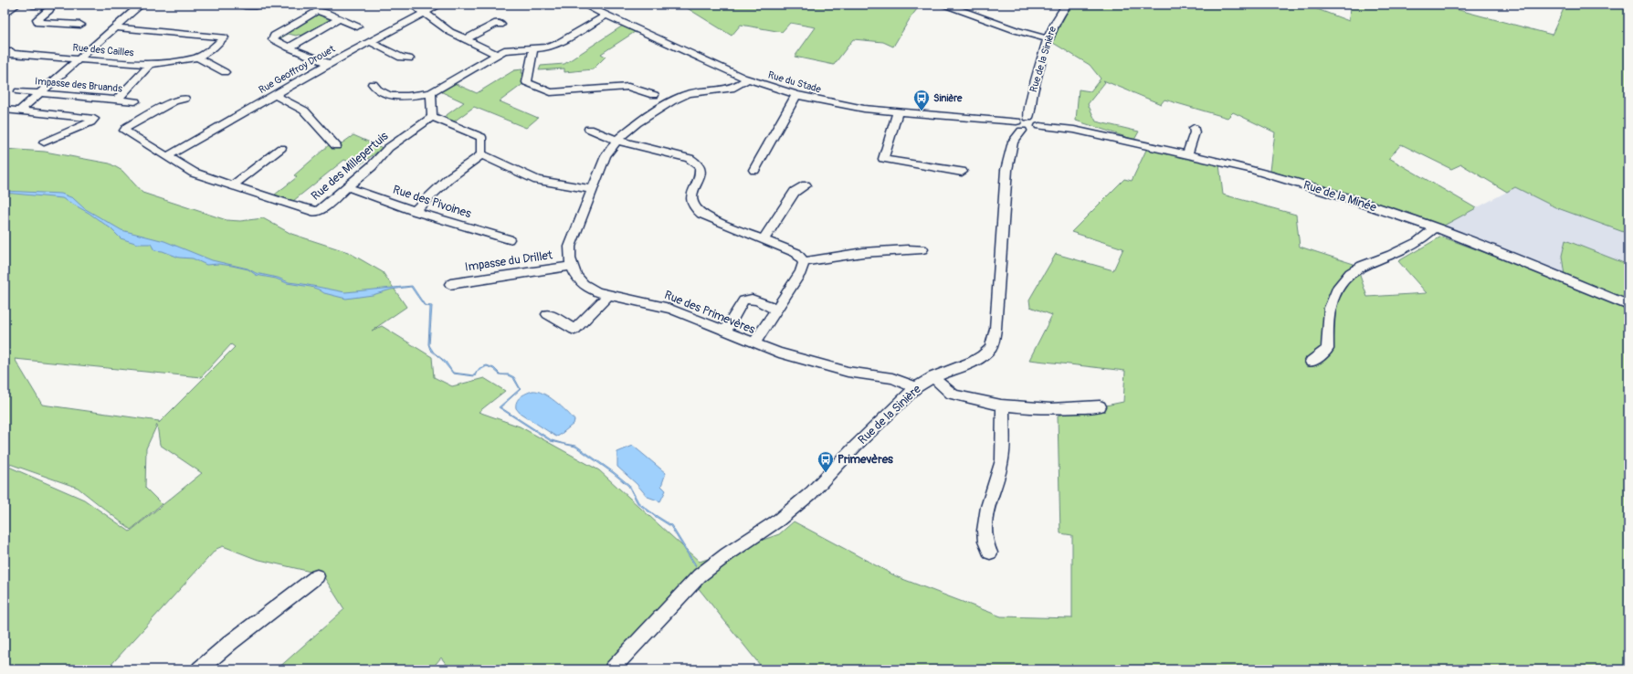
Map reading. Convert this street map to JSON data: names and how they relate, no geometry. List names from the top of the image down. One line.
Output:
{"streets":{"street":["Rue des Cailles","Rue de la Sinière","Rue Geoffroy Drouet","Rue du Stade","Impasse des Bruands","Rue des Millepertuis","Rue de la Minée","Rue des Pivoines","Impasse du Drillet","Rue des Primevères"]},"crossings":[["Rue de la Sinière","Rue du Stade"],["Rue de la Sinière","Rue des Primevères"],["Rue Geoffroy Drouet","Rue des Millepertuis"],["Rue du Stade","Rue des Primevères"],["Rue des Millepertuis","Rue des Pivoines"],["Impasse du Drillet","Rue des Primevères"]],"places":{"bus stop":["Sinière","Primevères"]}}
